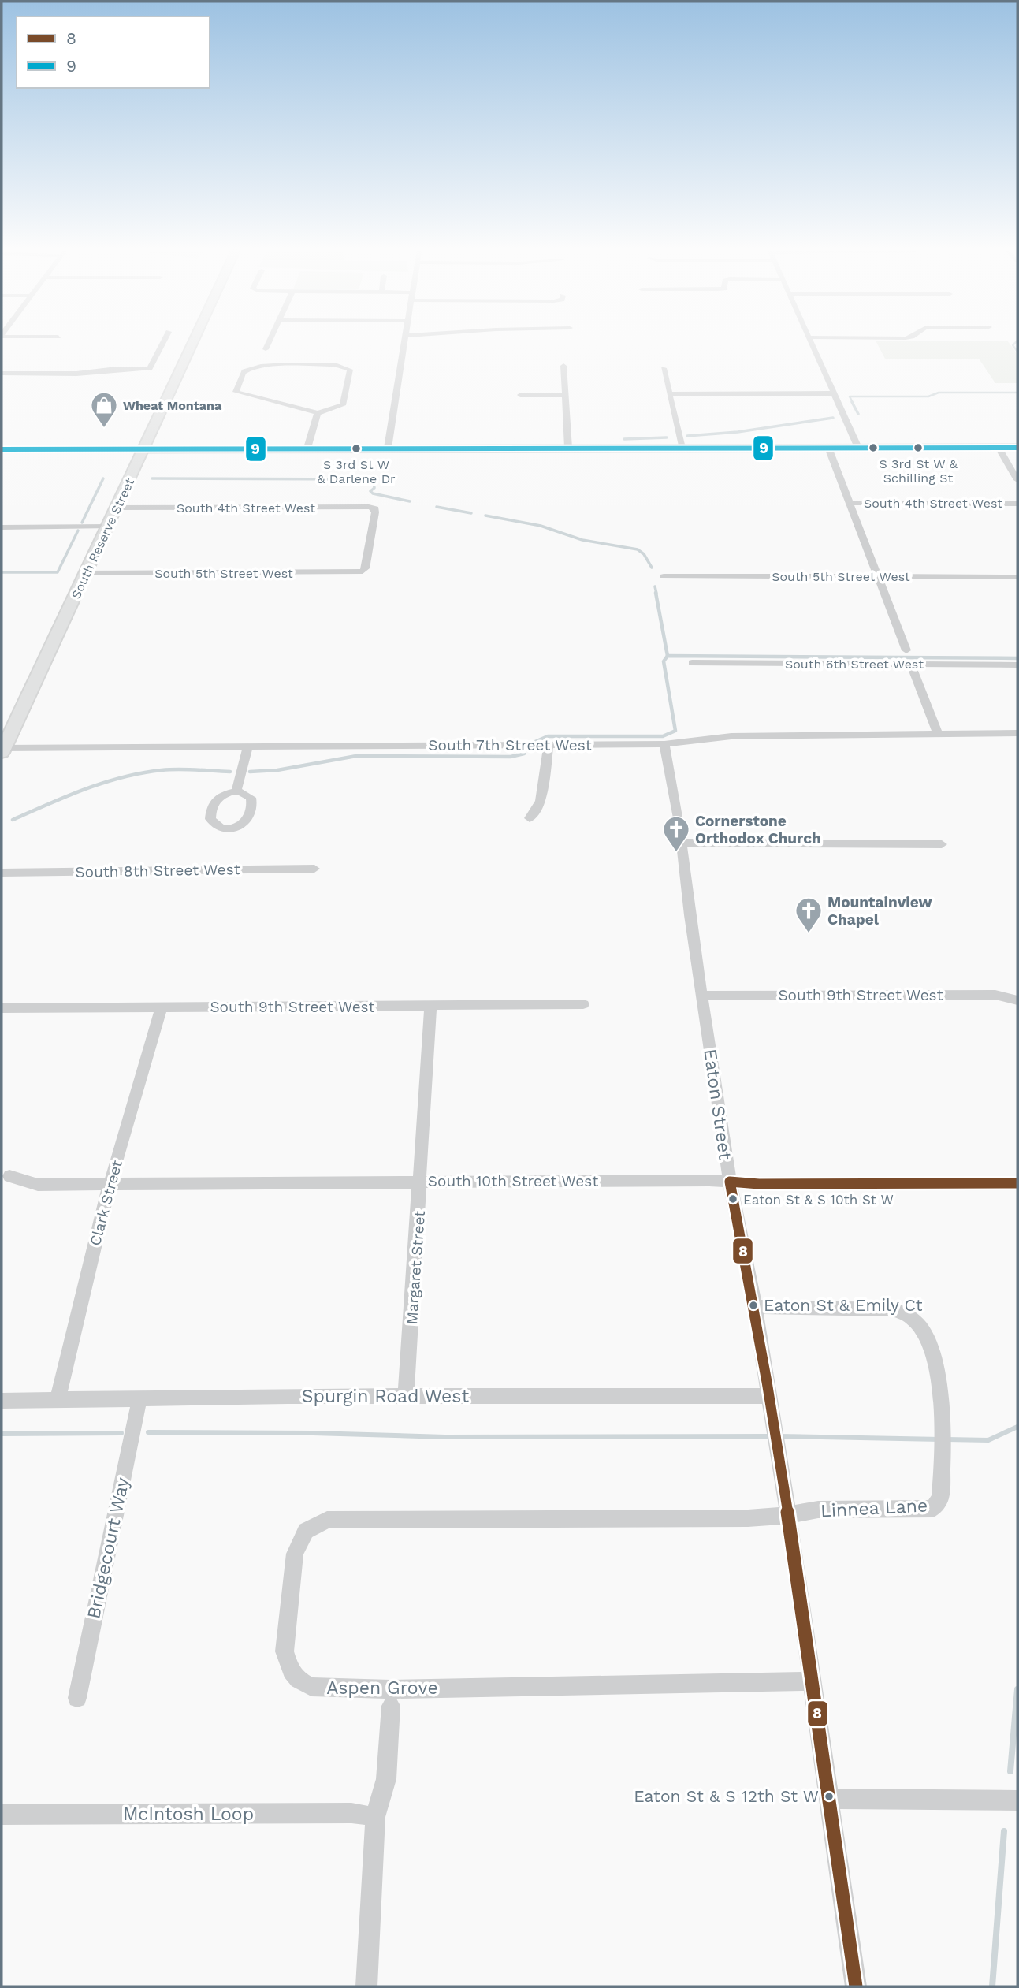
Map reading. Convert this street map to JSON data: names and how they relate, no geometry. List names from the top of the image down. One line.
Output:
{"streets":{"highway":["South Reserve Street"],"street":["South 4th Street West","South 5th Street West","South 6th Street West","South 7th Street West","South 8th Street West","South 9th Street West","Eaton Street","South 10th Street West","Clark Street","Margaret Street","Spurgin Road West","Linnea Lane","Bridgecourt Way","Aspen Grove","McIntosh Loop"]},"crossings":[["South 4th Street West","South Reserve Street"],["South 4th Street West","South 5th Street West"],["South Reserve Street","South 5th Street West"],["South Reserve Street","South 7th Street West"],["South 7th Street West","Eaton Street"],["South 9th Street West","Eaton Street"],["South 9th Street West","Clark Street"],["South 9th Street West","Margaret Street"],["Eaton Street","South 10th Street West"],["Eaton Street","Spurgin Road West"],["Eaton Street","Linnea Lane"],["Eaton Street","Aspen Grove"],["South 10th Street West","Clark Street"],["South 10th Street West","Margaret Street"],["Clark Street","Spurgin Road West"],["Margaret Street","Spurgin Road West"],["Spurgin Road West","Bridgecourt Way"],["Linnea Lane","Aspen Grove"]],"places":{"shop":["Wheat Montana"],"other":["S 3rd St W & Schilling St","S 3rd St W & Darlene Dr","Eaton St & S 10th St W","Eaton St & Emily Ct","Eaton St & S 12th St W"],"church":["Cornerstone Orthodox Church","Mountainview Chapel"]},"lines":["transit line 9","transit line 8"],"legend":["8","9"]}
